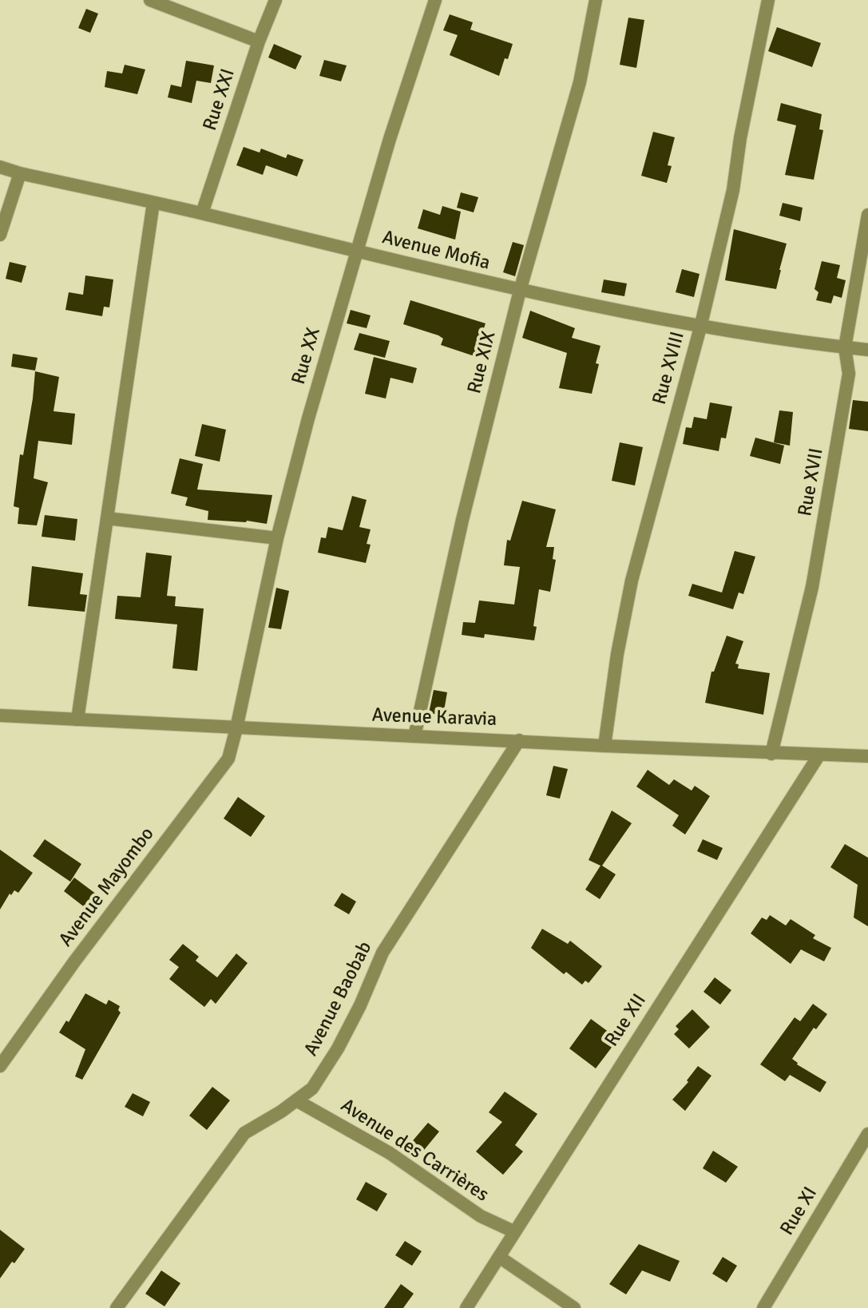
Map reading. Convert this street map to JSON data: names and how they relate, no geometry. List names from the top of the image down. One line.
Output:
{"streets":{"street":["Rue XXI","Avenue Mofia","Rue XX","Rue XIX","Rue XVIII","Rue XVII","Avenue Karavia","Avenue Mayombo","Avenue Baobab","Rue XII","Avenue des Carrières","Rue XI"]},"crossings":[["Rue XXI","Avenue Mofia"],["Avenue Mofia","Rue XX"],["Avenue Mofia","Rue XIX"],["Avenue Mofia","Rue XVIII"],["Avenue Mofia","Rue XVII"],["Rue XX","Avenue Karavia"],["Rue XX","Avenue Mayombo"],["Rue XIX","Avenue Karavia"],["Rue XVIII","Avenue Karavia"],["Rue XVII","Avenue Karavia"],["Avenue Karavia","Avenue Mayombo"],["Avenue Karavia","Avenue Baobab"],["Avenue Karavia","Rue XII"],["Avenue Baobab","Avenue des Carrières"],["Rue XII","Avenue des Carrières"]]}
